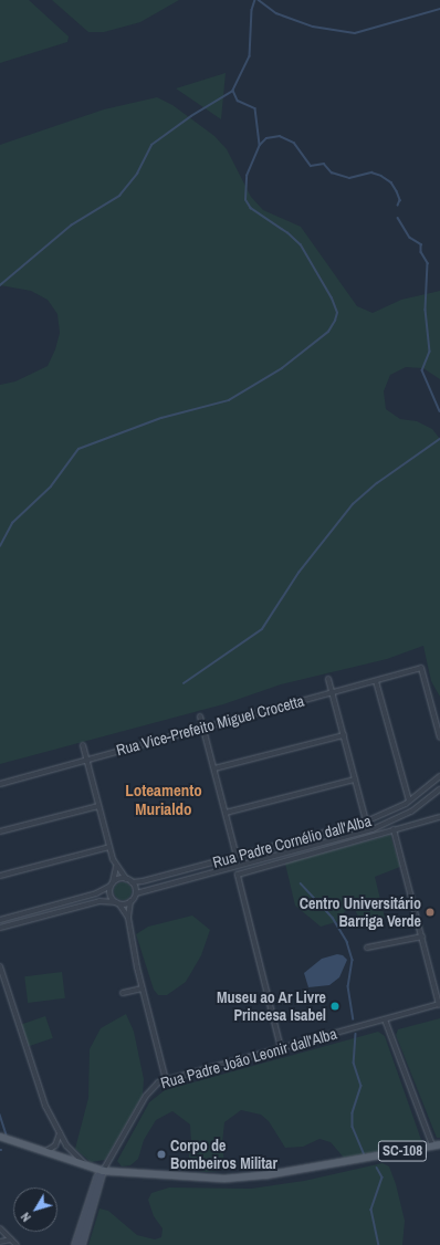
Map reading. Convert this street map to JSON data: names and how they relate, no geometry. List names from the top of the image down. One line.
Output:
{"streets":{"main road":["SC-108"],"street":["Rua Vice-Prefeito Miguel Crocetta","Rua Padre Cornélio dall'Alba","Rua Padre João Leonir dall'Alba"]},"crossings":[["Rua Padre João Leonir dall'Alba","SC-108"]],"districts":["Loteamento Murialdo"],"places":["Centro Universitário Barriga Verde","Museu ao Ar Livre Princesa Isabel","Corpo de Bombeiros Militar"],"north":"bottom left"}
